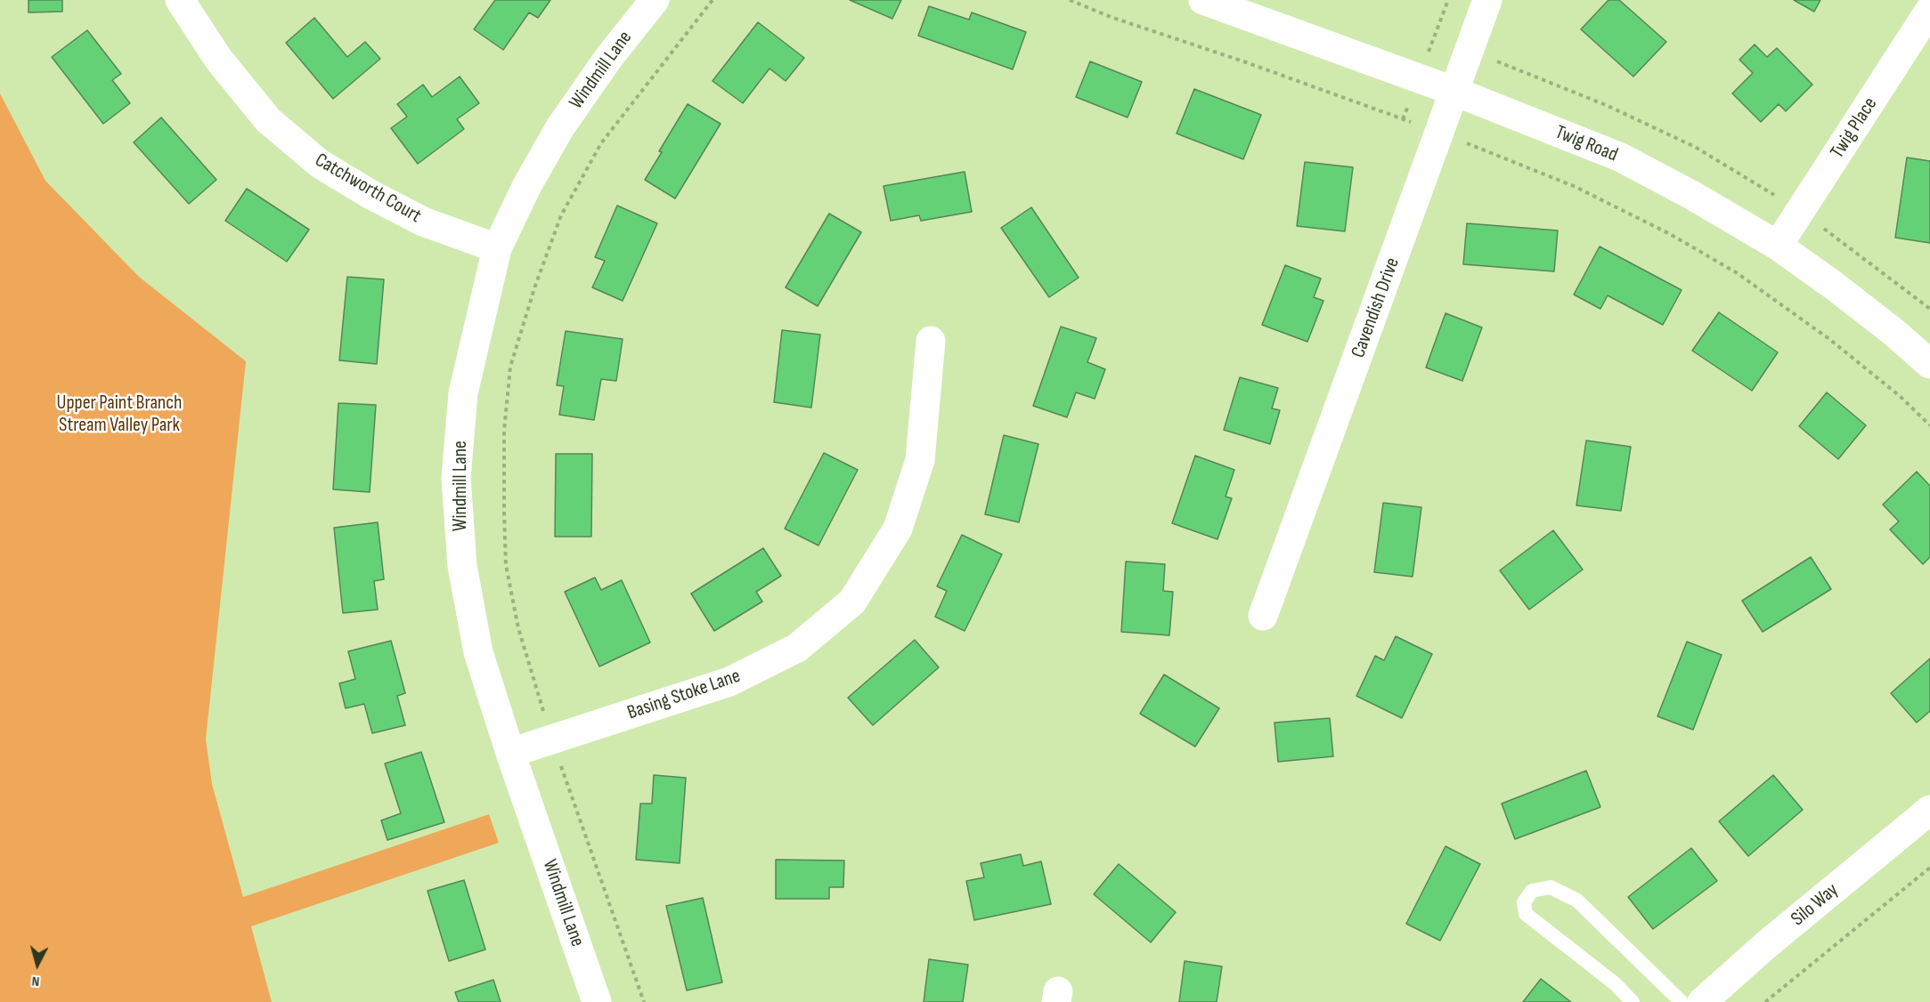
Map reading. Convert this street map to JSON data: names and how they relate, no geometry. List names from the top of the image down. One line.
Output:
{"streets":{"street":["Windmill Lane","Twig Place","Twig Road","Catchworth Court","Cavendish Drive","Basing Stoke Lane","Silo Way"]},"crossings":[["Windmill Lane","Catchworth Court"],["Windmill Lane","Basing Stoke Lane"],["Twig Place","Twig Road"],["Twig Road","Cavendish Drive"]],"parks":["Upper Paint Branch Stream Valley Park"],"north":"bottom"}
